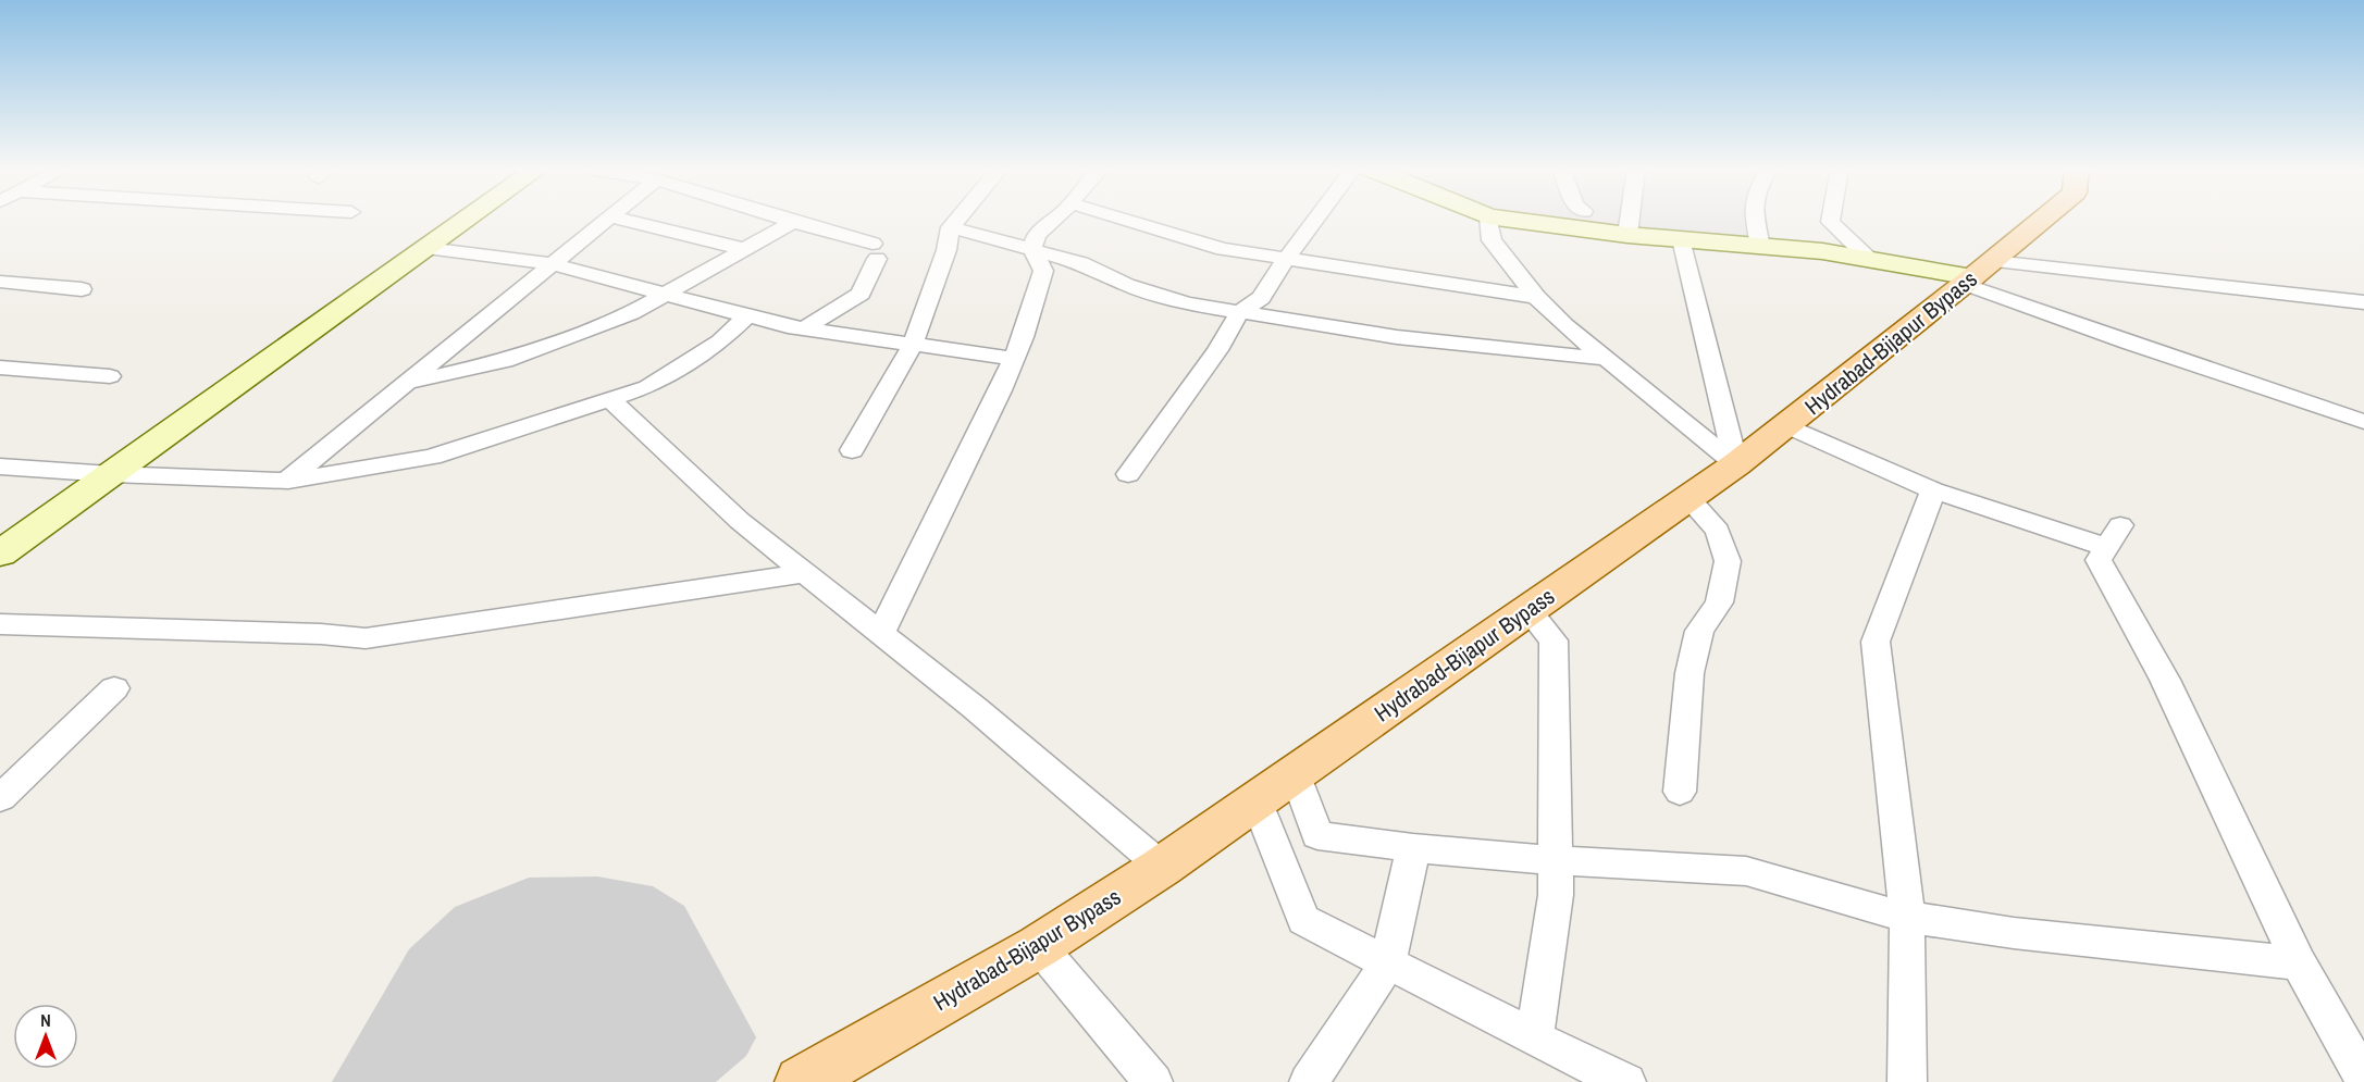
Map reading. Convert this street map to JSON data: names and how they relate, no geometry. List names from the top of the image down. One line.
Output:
{"streets":{"main road":["Hydrabad-Bijapur Bypass"]},"north":"top"}
